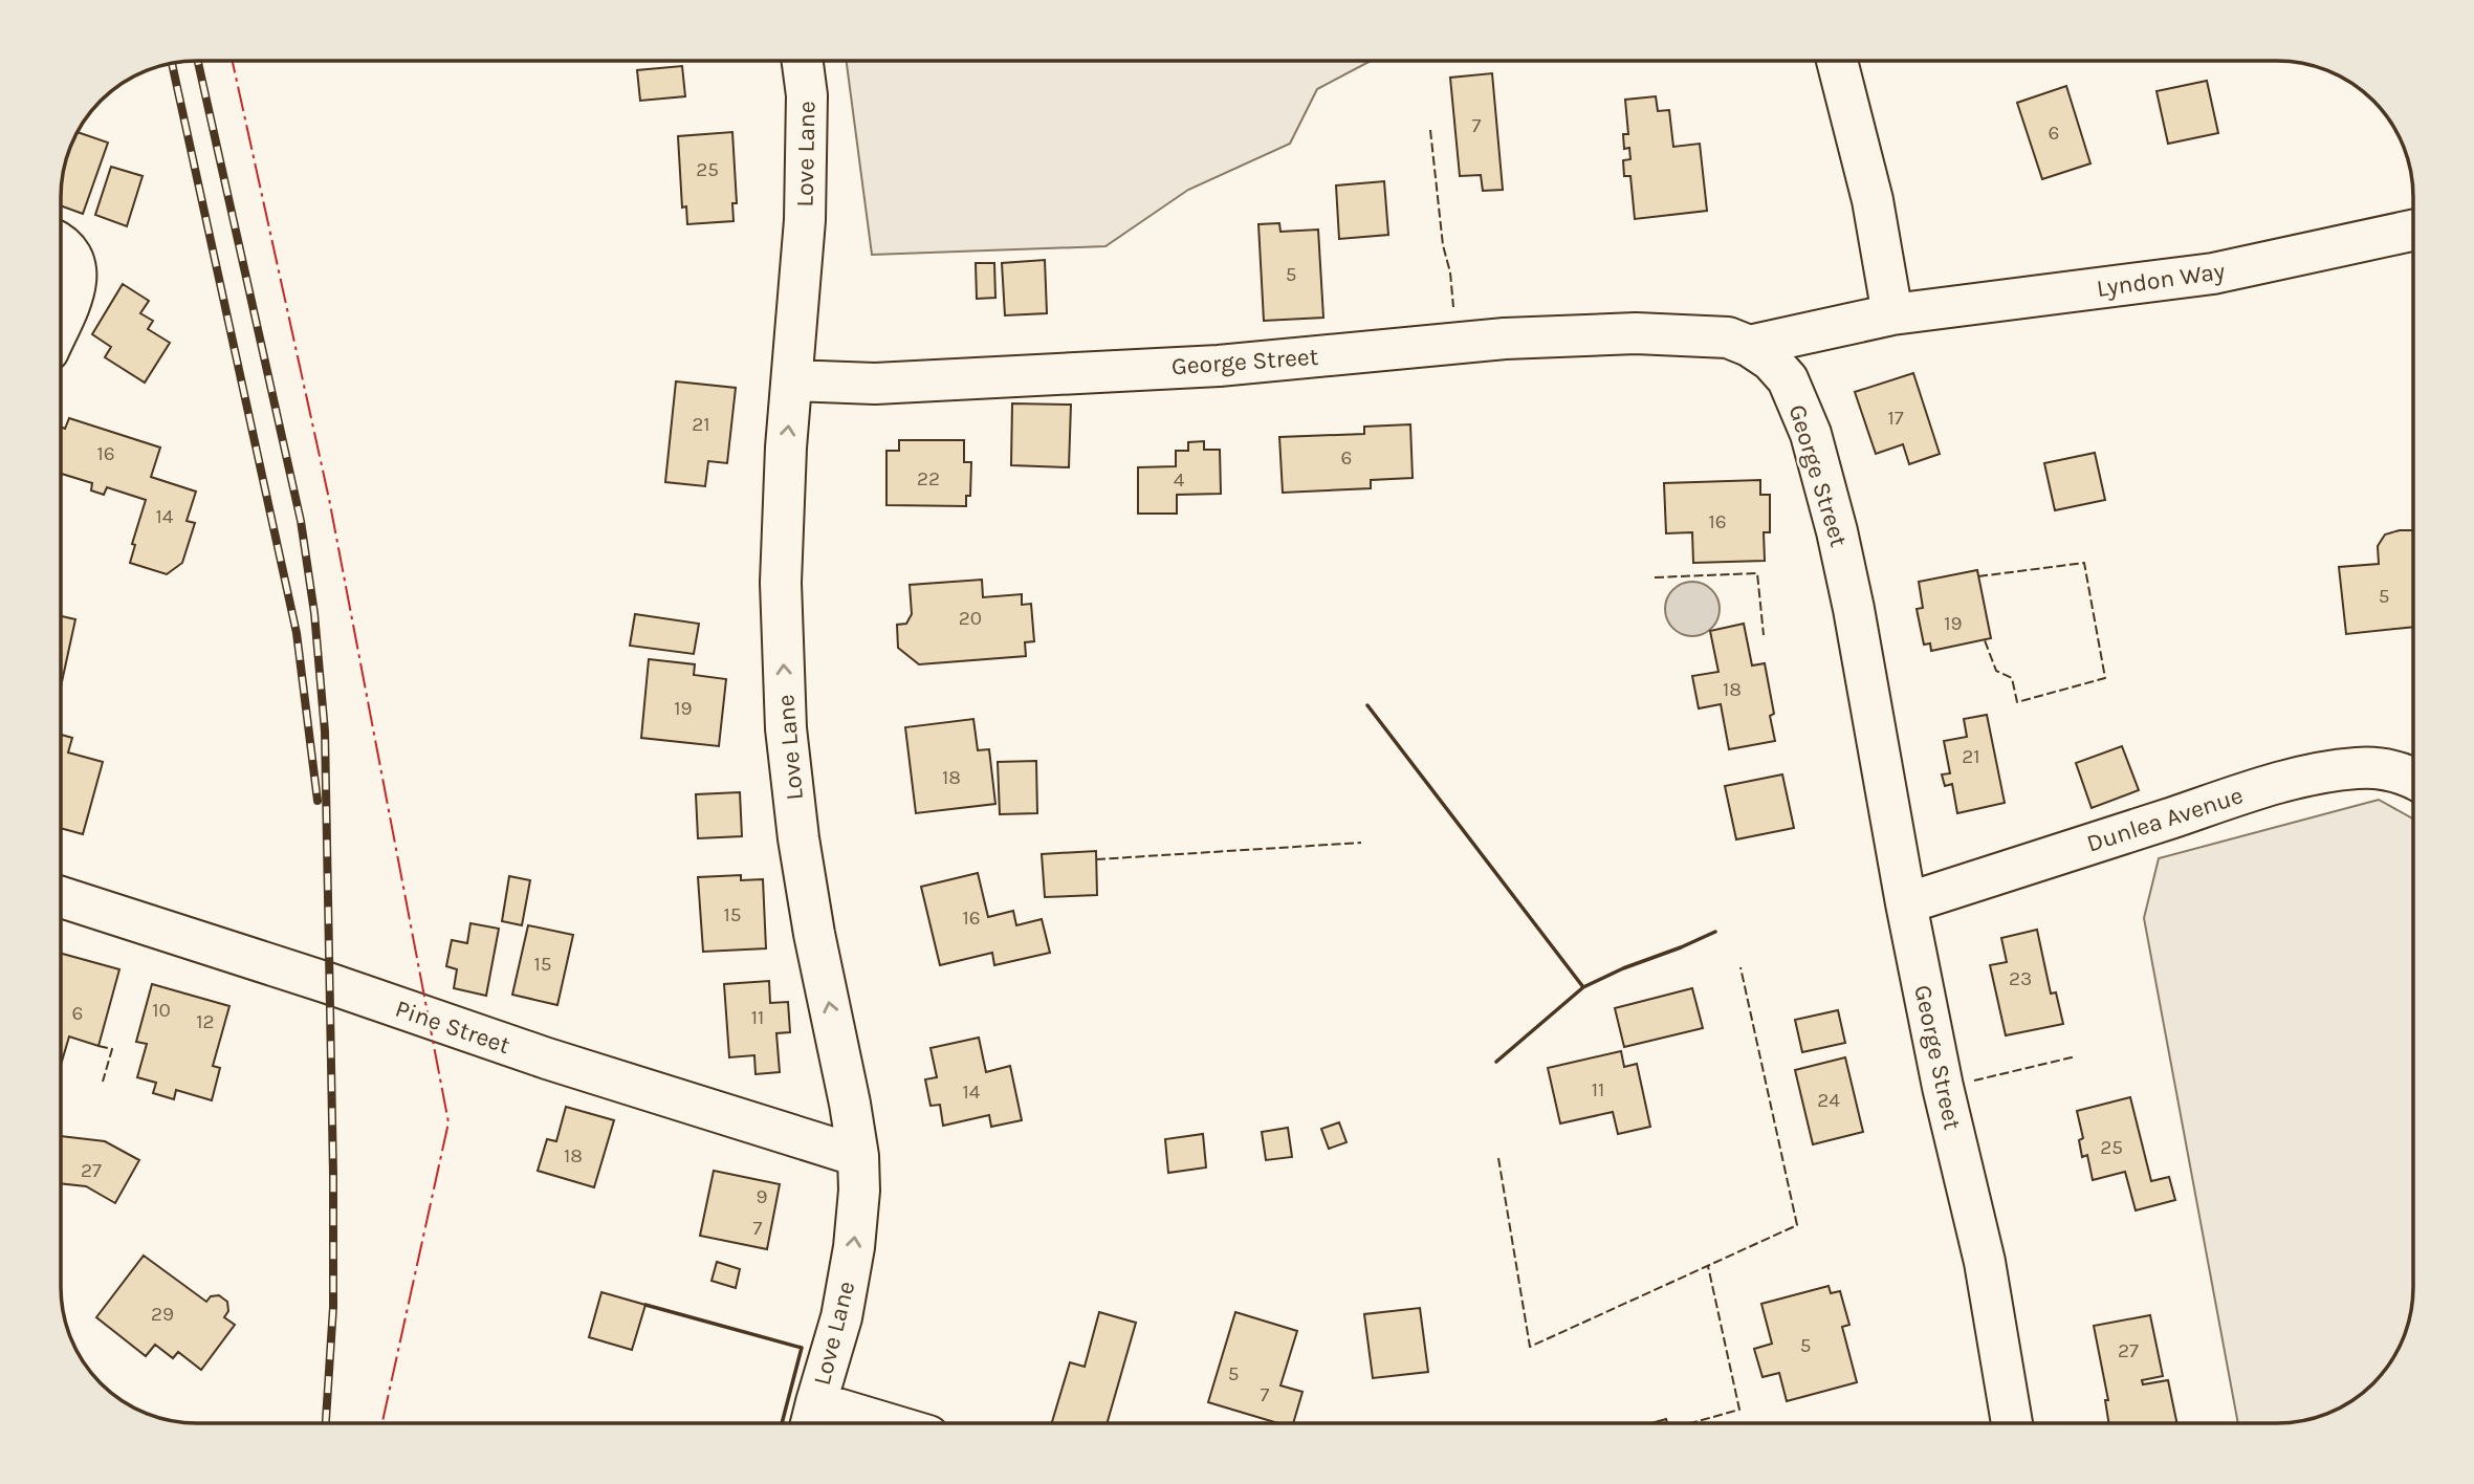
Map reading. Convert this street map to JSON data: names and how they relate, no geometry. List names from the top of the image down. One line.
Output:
{"streets":{"street":["Love Lane","Lyndon Way","George Street","Dunlea Avenue","Pine Street"]},"crossings":[["Love Lane","George Street"],["Love Lane","Pine Street"],["Lyndon Way","George Street"],["George Street","Dunlea Avenue"]],"one_way":["Love Lane"],"house_numbers":["7","6","25","5","17","21","16","6","22","4","14","16","5","20","19","18","19","21","18","15","16","15","23","10","6","11","12","11","14","24","25","18","27","9","7","29","5","27","5","7"]}
